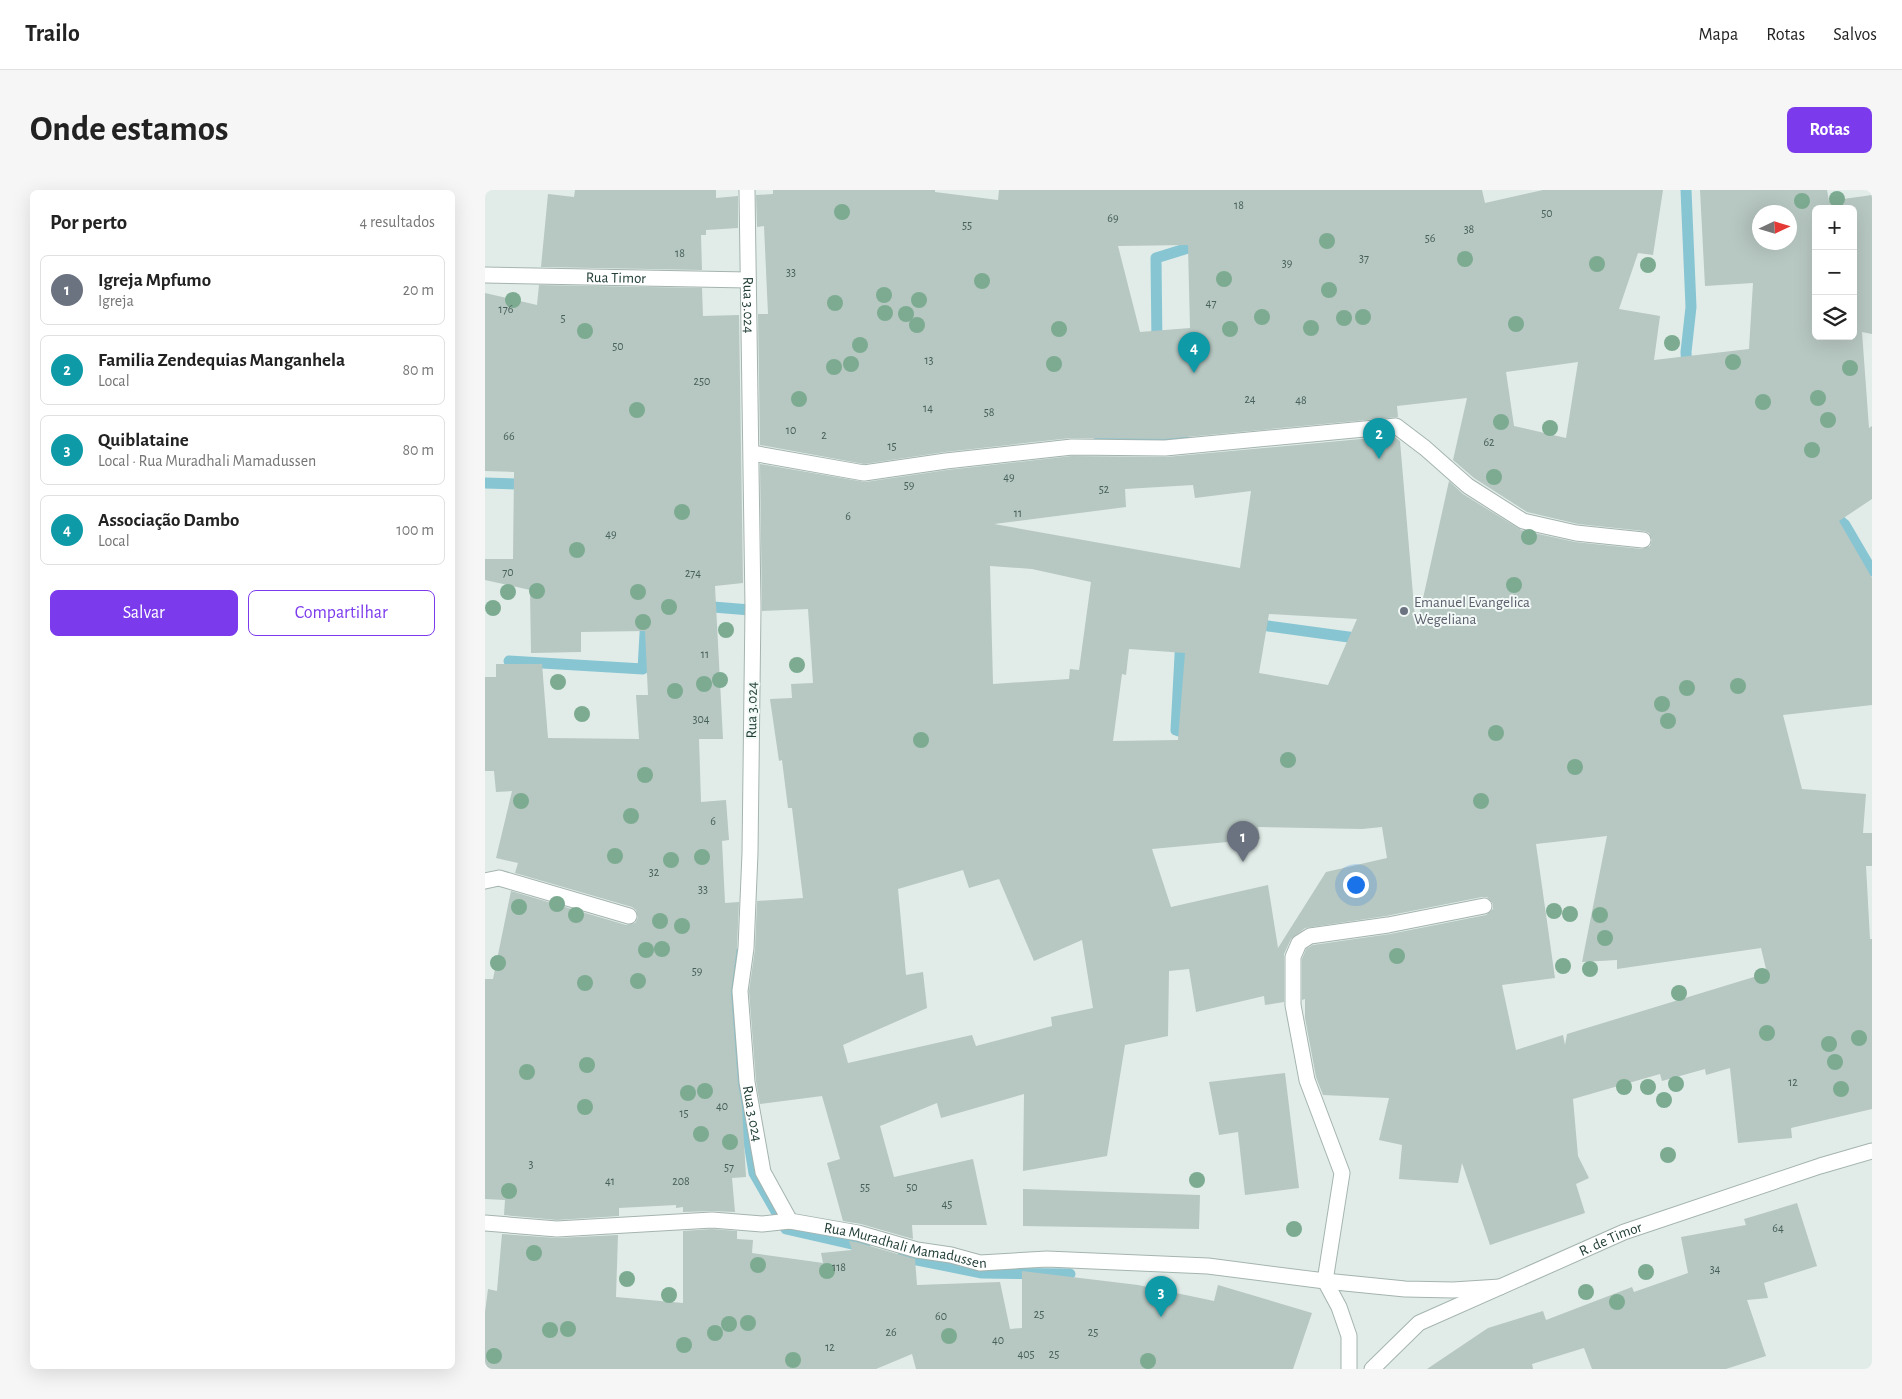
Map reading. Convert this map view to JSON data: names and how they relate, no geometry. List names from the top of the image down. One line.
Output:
{"streets":{"street":["Rua Timor","Rua 3.024","R. de Timor","Rua Muradhali Mamadussen"]},"crossings":[["Rua Timor","Rua 3.024"],["Rua 3.024","Rua Muradhali Mamadussen"],["R. de Timor","Rua Muradhali Mamadussen"]],"places":["Emanuel Evangelica Wegeliana"],"house_numbers":["18","50","69","55","38","56","18","37","39","33","47","176","5","50","13","250","24","48","14","58","10","2","66","62","15","49","59","52","11","6","49","70","274","11","304","6","32","33","59","12","40","15","3","57","41","208","55","50","45","64","118","34","25","60","26","25","40","12","405","25"],"north":"right","page":{"header":"Trailo","nav":["Mapa","Rotas","Salvos"],"buttons":["Rotas",["Salvar","Compartilhar"]],"title":"Onde estamos","heading":["Por perto","4 resultados"],"map_buttons":["+","−"],"list":[{"mark":"1","name":"Igreja Mpfumo","note":"Igreja","value":"20 m"},{"mark":"2","name":"Familia Zendequias Manganhela","note":"Local","value":"80 m"},{"mark":"3","name":"Quiblataine","note":"Local · Rua Muradhali Mamadussen","value":"80 m"},{"mark":"4","name":"Associação Dambo","note":"Local","value":"100 m"}],"pins":["4","2","1","3"]}}
